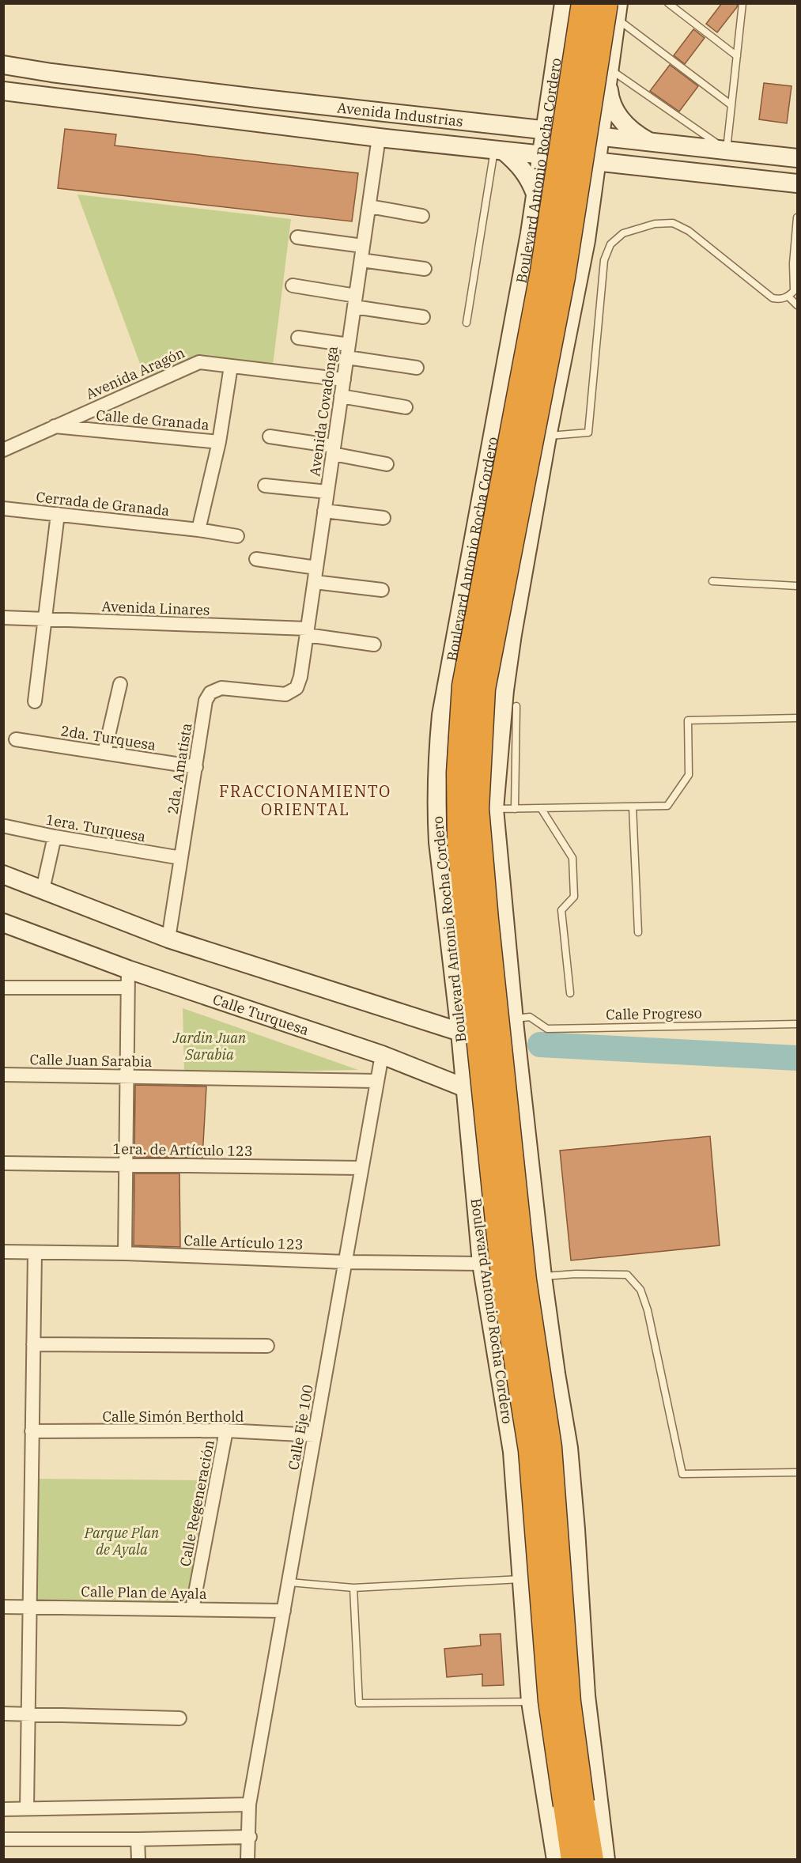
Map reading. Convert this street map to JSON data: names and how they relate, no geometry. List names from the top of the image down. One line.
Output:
{"streets":{"highway":["Boulevard Antonio Rocha Cordero"],"main road":["Avenida Industrias","Calle Turquesa"],"street":["Avenida Aragón","Avenida Covadonga","Calle de Granada","Cerrada de Granada","Avenida Linares","2da. Turquesa","2da. Amatista","1era. Turquesa","Calle Juan Sarabia","1era. de Artículo 123","Calle Artículo 123","Calle Simón Berthold","Calle Eje 100","Calle Regeneración","Calle Plan de Ayala"],"lane":["Calle Progreso"]},"crossings":[["Avenida Industrias","Boulevard Antonio Rocha Cordero"],["Avenida Industrias","Avenida Covadonga"],["Boulevard Antonio Rocha Cordero","Calle Turquesa"],["Boulevard Antonio Rocha Cordero","Calle Artículo 123"],["Avenida Aragón","Avenida Covadonga"],["Avenida Aragón","Calle de Granada"],["Avenida Covadonga","Avenida Linares"],["Avenida Covadonga","2da. Amatista"],["Calle de Granada","Cerrada de Granada"],["2da. Turquesa","2da. Amatista"],["2da. Amatista","1era. Turquesa"],["Calle Turquesa","Calle Eje 100"],["Calle Juan Sarabia","Calle Eje 100"],["1era. de Artículo 123","Calle Eje 100"],["Calle Artículo 123","Calle Eje 100"],["Calle Simón Berthold","Calle Eje 100"],["Calle Simón Berthold","Calle Regeneración"],["Calle Eje 100","Calle Plan de Ayala"],["Calle Regeneración","Calle Plan de Ayala"]],"districts":["FRACCIONAMIENTO ORIENTAL"],"parks":["Jardin Juan Sarabia","Parque Plan de Ayala"]}
